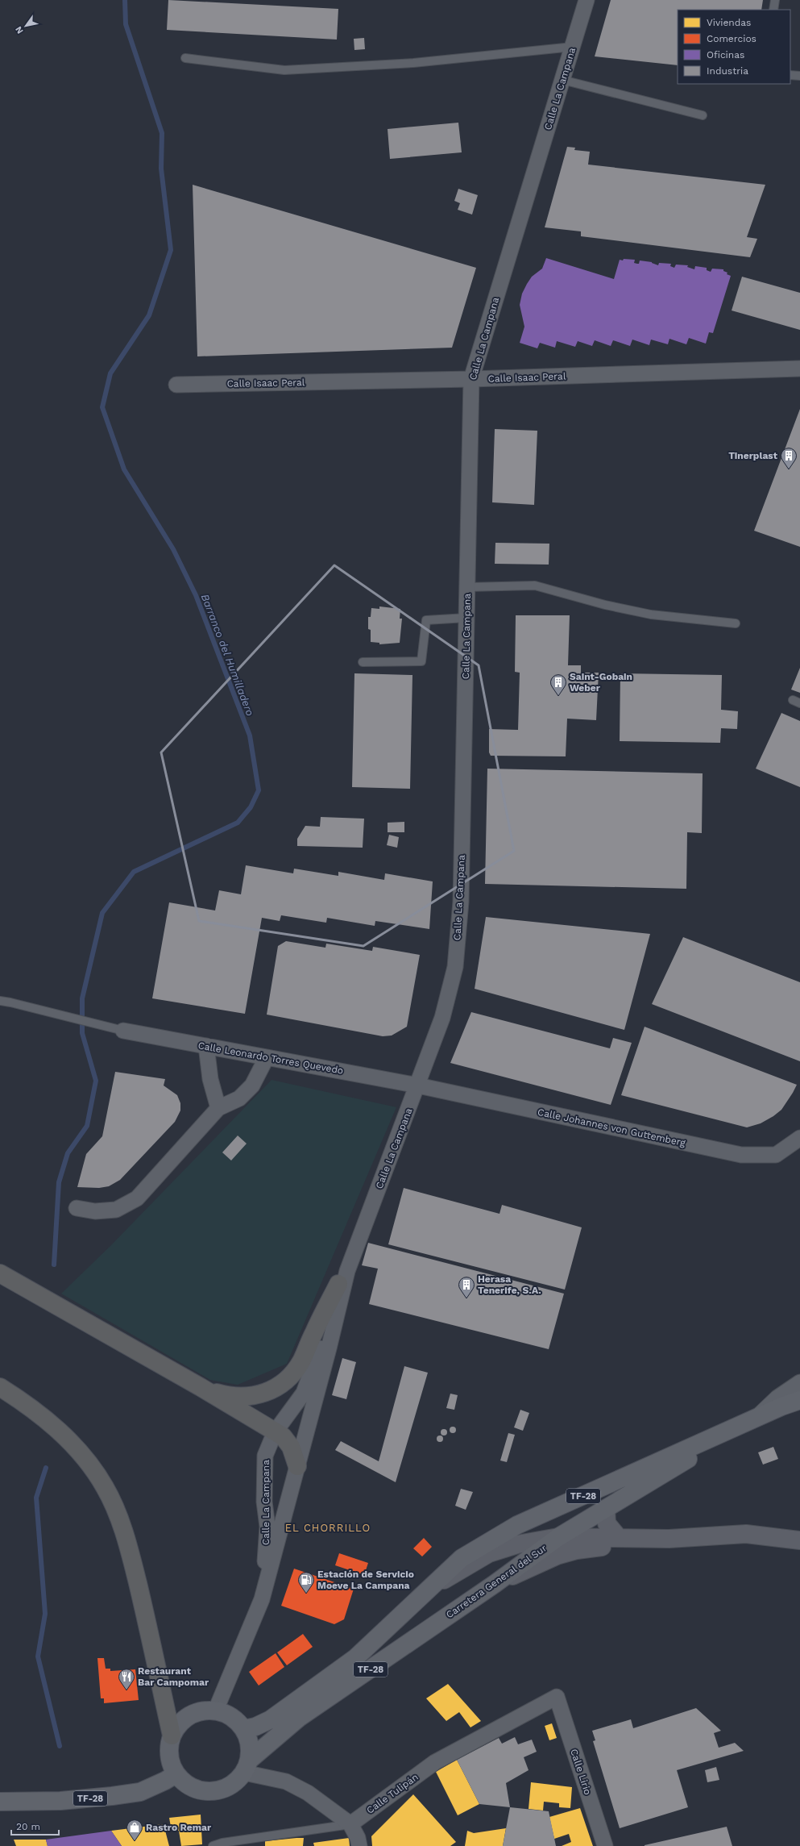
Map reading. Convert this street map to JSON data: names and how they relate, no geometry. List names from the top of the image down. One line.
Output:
{"streets":{"main road":["TF-28","Carretera General del Sur"],"street":["Calle La Campana","Calle Isaac Peral","Calle Leonardo Torres Quevedo","Calle Johannes von Guttemberg","Calle Lirio","Calle Tulipán"]},"crossings":[["Calle La Campana","Calle Isaac Peral"],["Calle La Campana","Calle Leonardo Torres Quevedo"],["Calle La Campana","Calle Johannes von Guttemberg"],["Calle La Campana","TF-28"],["Calle La Campana","Carretera General del Sur"],["Calle Leonardo Torres Quevedo","Calle Johannes von Guttemberg"],["TF-28","Carretera General del Sur"],["Calle Lirio","Calle Tulipán"]],"districts":["EL CHORRILLO"],"water":["Barranco del Humilladero"],"places":{"building":["Tinerplast","Saint-Gobain Weber","Herasa Tenerife, S.A."],"fuel station":["Estación de Servicio Moeve La Campana"],"restaurant":["Restaurant Bar Campomar"],"shop":["Rastro Remar"]},"legend":["Viviendas","Comercios","Oficinas","Industria"],"scale_bar":"20 m","north":"bottom left"}
